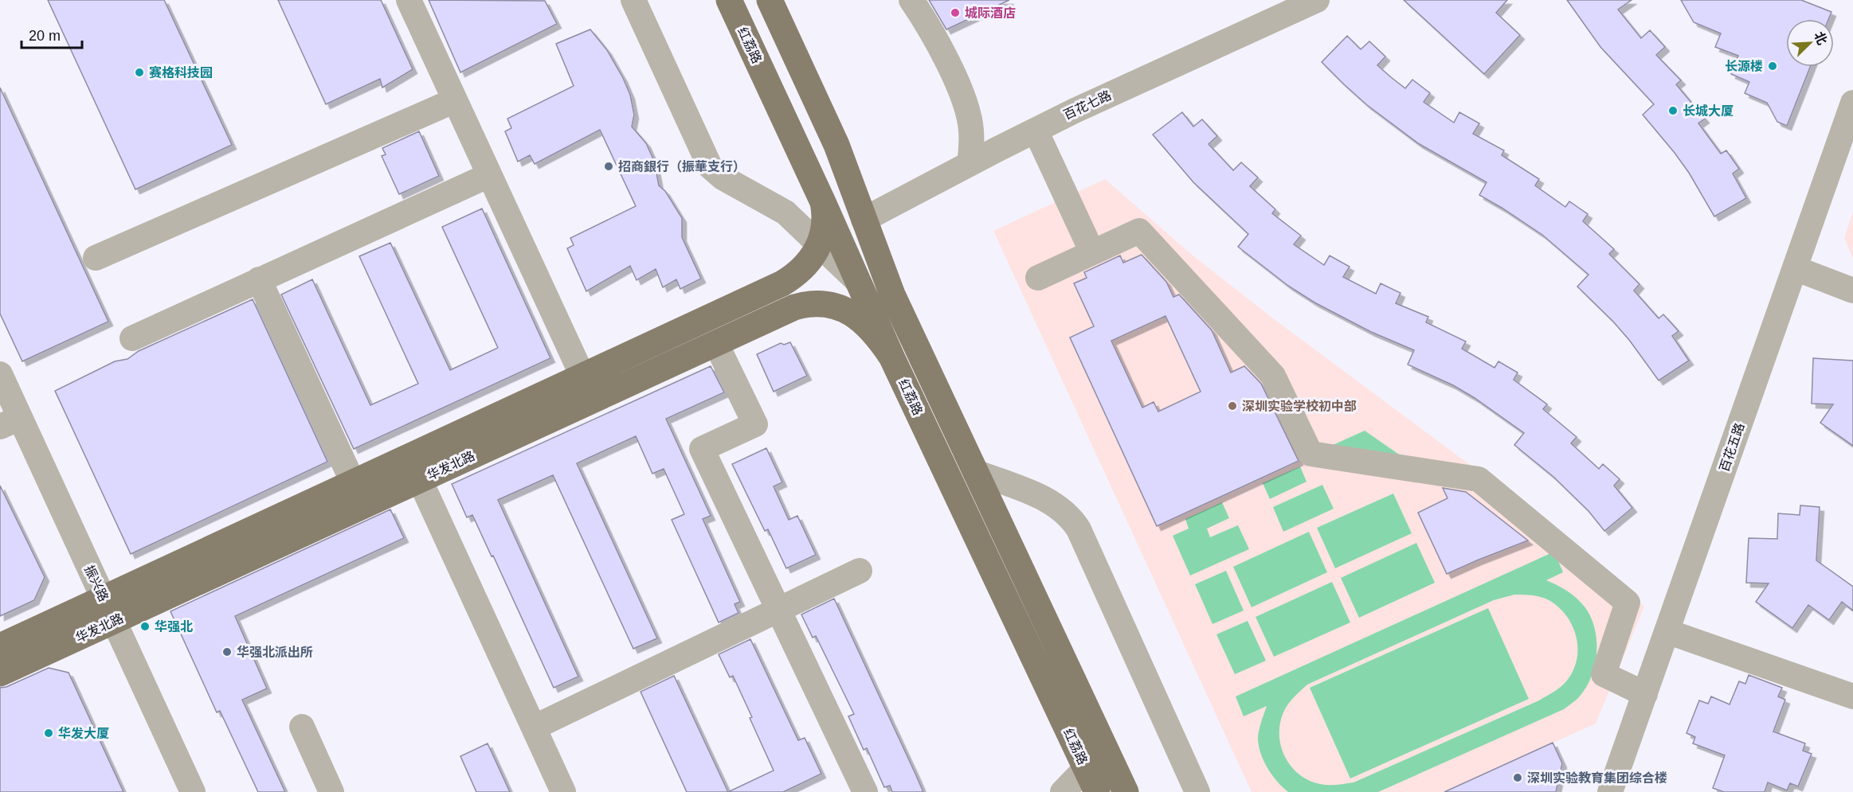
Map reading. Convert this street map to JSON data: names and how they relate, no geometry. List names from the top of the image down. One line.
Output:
{"streets":{"main road":["红荔路","华发北路"],"street":["百花七路","百花五路","振兴路"]},"crossings":[["红荔路","百花七路"],["红荔路","华发北路"],["华发北路","振兴路"]],"places":["城际酒店","长源楼","赛格科技园","长城大厦","招商銀行（振華支行）","深圳实验学校初中部","华强北","华强北派出所","华发大厦","深圳实验教育集团综合楼"],"scale_bar":"20 m","north":"top right"}
